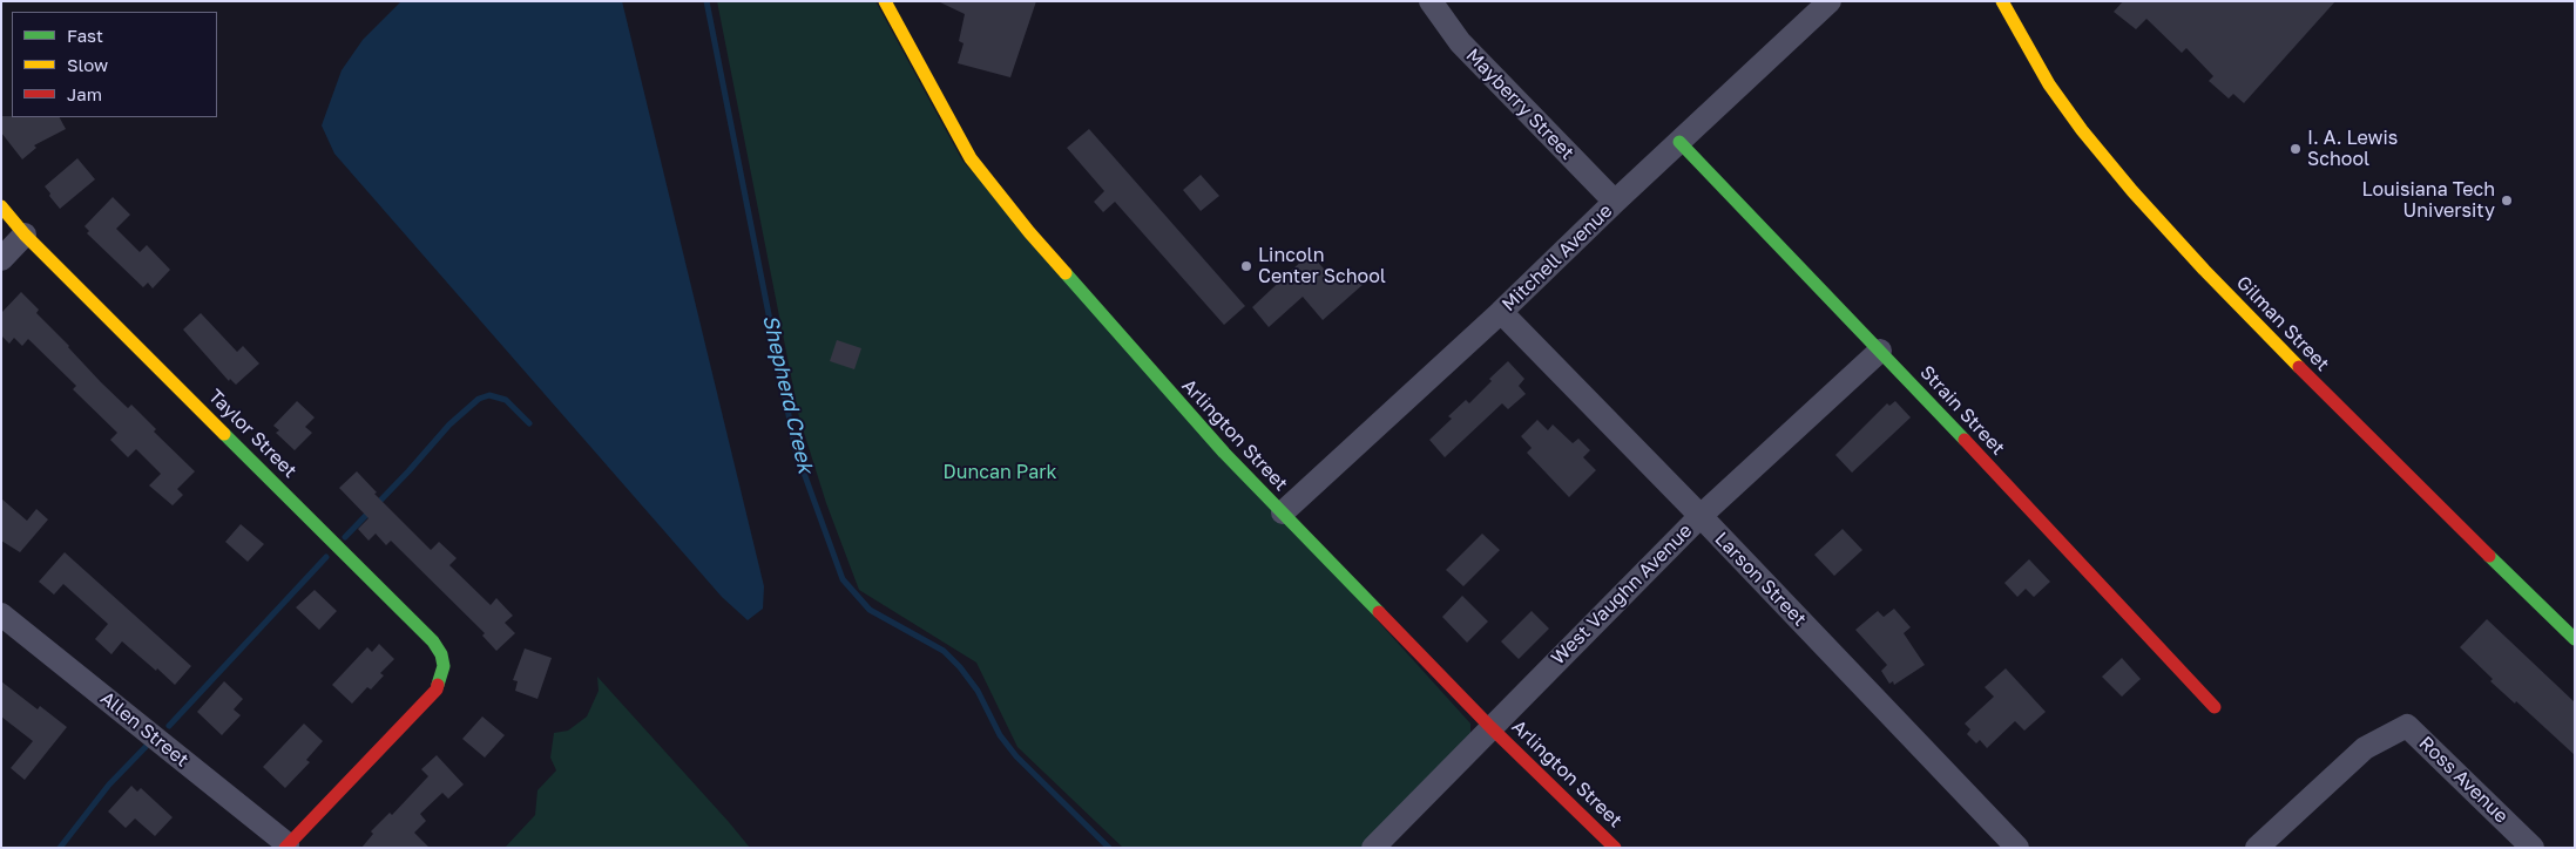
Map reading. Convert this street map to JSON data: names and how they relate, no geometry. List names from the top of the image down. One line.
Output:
{"streets":{"street":["Mayberry Street","Mitchell Avenue","Gilman Street","Strain Street","Taylor Street","Arlington Street","Larson Street","West Vaughn Avenue","Allen Street","Ross Avenue"]},"crossings":[["Mayberry Street","Mitchell Avenue"],["Mitchell Avenue","Strain Street"],["Mitchell Avenue","Arlington Street"],["Mitchell Avenue","Larson Street"],["Strain Street","West Vaughn Avenue"],["Taylor Street","Allen Street"],["Arlington Street","West Vaughn Avenue"],["Larson Street","West Vaughn Avenue"]],"water":["Shepherd Creek"],"parks":["Duncan Park"],"places":["I. A. Lewis School","Louisiana Tech University","Lincoln Center School"],"legend":["Fast","Slow","Jam"]}
